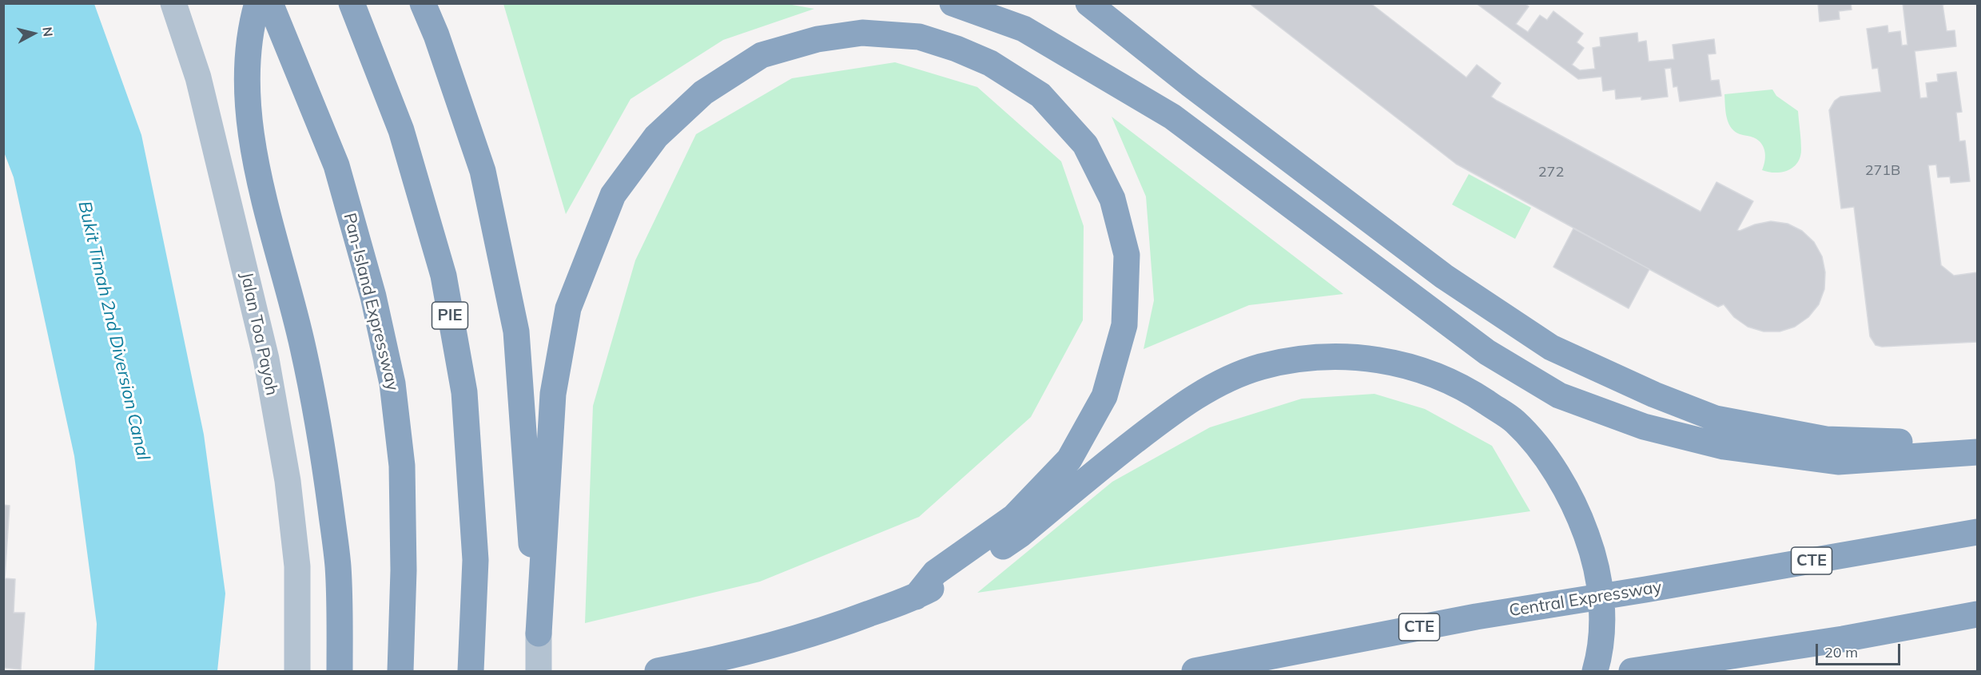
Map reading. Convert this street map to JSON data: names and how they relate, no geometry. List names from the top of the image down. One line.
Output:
{"streets":{"highway":["Pan-Island Expressway","PIE","CTE","Central Expressway"],"main road":["Jalan Toa Payoh"]},"water":["Bukit Timah 2nd Diversion Canal"],"house_numbers":["271B","272"],"scale_bar":"20 m","north":"right"}
